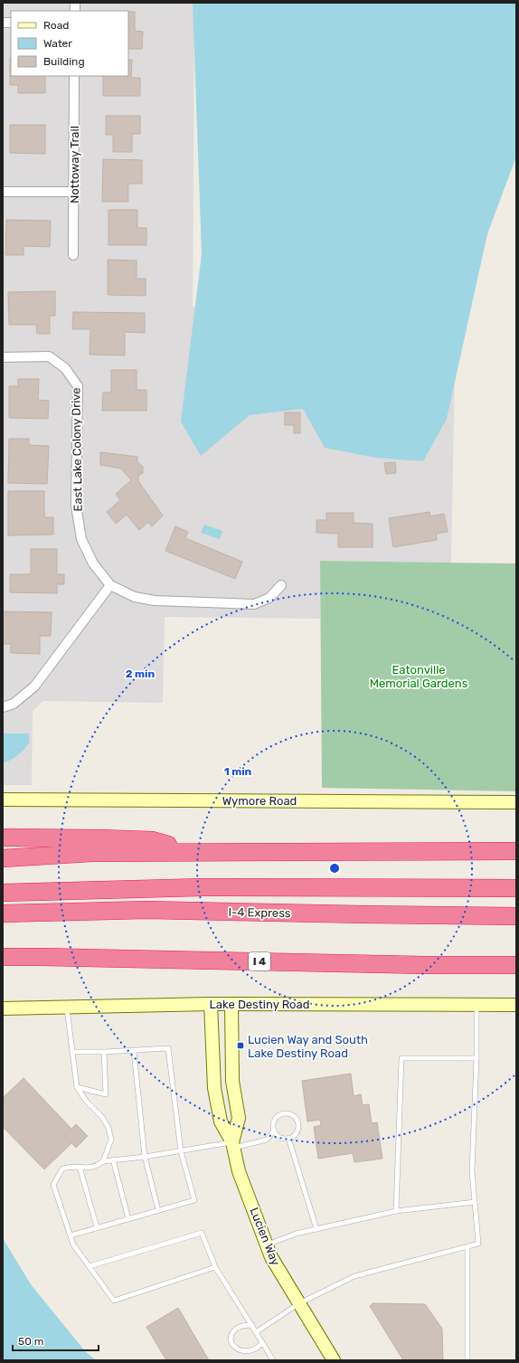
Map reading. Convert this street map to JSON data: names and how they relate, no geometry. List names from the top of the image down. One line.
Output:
{"streets":{"highway":["I-4 Express","I 4"],"street":["Nottoway Trail","East Lake Colony Drive","Wymore Road","Lake Destiny Road","Lucien Way"]},"crossings":[["Lake Destiny Road","Lucien Way"]],"parks":["Eatonville Memorial Gardens"],"places":{"transit":["Lucien Way and South Lake Destiny Road"]},"legend":["Road","Water","Building"],"scale_bar":"50 m","rings":["2 min","1 min"]}
